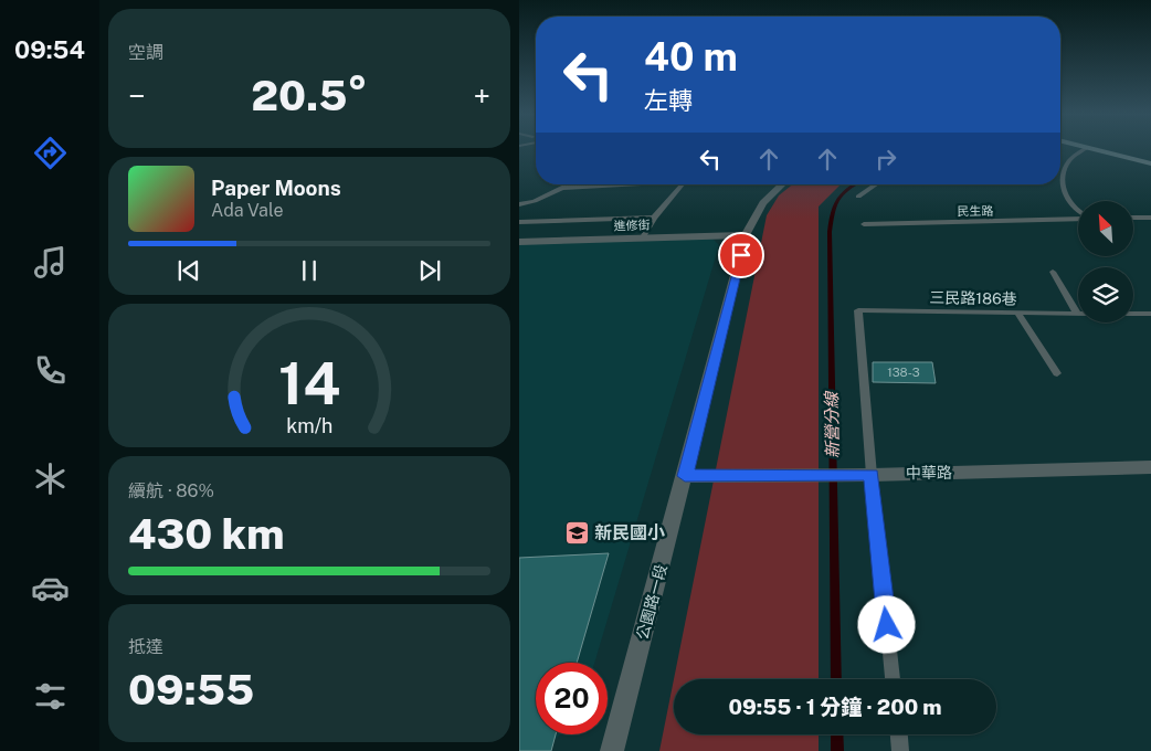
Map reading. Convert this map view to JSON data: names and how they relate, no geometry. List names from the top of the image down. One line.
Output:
{"streets":{"street":["進修街","中華路","公園路一段"],"lane":["民生路","三民路186巷"]},"crossings":[["進修街","公園路一段"],["三民路186巷","中華路"],["中華路","公園路一段"]],"water":["新營分線"],"places":{"school or university":["新民國小"]},"house_numbers":["138-3"],"north":"top left","page":{"tabs":"09:54","tile":["空調",["續航 · 86%","430 km"],["抵達","09:55"]],"turn":["40 m","左轉"],"heat":["−","20.5°","+"],"song":["Paper Moons","Ada Vale"],"limit":"20","trip":"09:55 · 1 分鐘 · 200 m","gauge":["14","km/h"]}}
